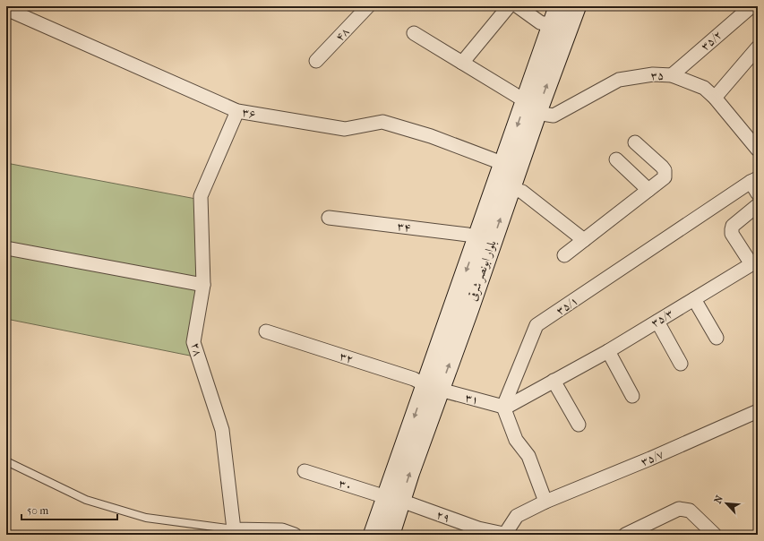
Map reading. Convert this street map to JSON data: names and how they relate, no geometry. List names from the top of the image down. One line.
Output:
{"streets":{"main road":["بلوار ابونصر شرقی"],"street":["۴۸","۳۵/۲","۳۵","۳۶","۳۴","۳۵/۱","۳۵/۳","۲۸","۳۲","۳۱","۳۵/۷","۳۰","۲۹"]},"crossings":[["۳۵/۲","۳۵"],["۳۵","بلوار ابونصر شرقی"],["۳۶","بلوار ابونصر شرقی"],["۳۶","۲۸"],["۳۴","بلوار ابونصر شرقی"],["بلوار ابونصر شرقی","۳۲"],["بلوار ابونصر شرقی","۳۱"],["بلوار ابونصر شرقی","۳۰"],["بلوار ابونصر شرقی","۲۹"],["۳۵/۱","۳۵/۳"],["۳۵/۱","۳۱"],["۳۵/۳","۳۱"],["۳۲","۳۱"],["۳۵/۷","۲۹"],["۳۰","۲۹"]],"scale_bar":"50 m","north":"top left"}
